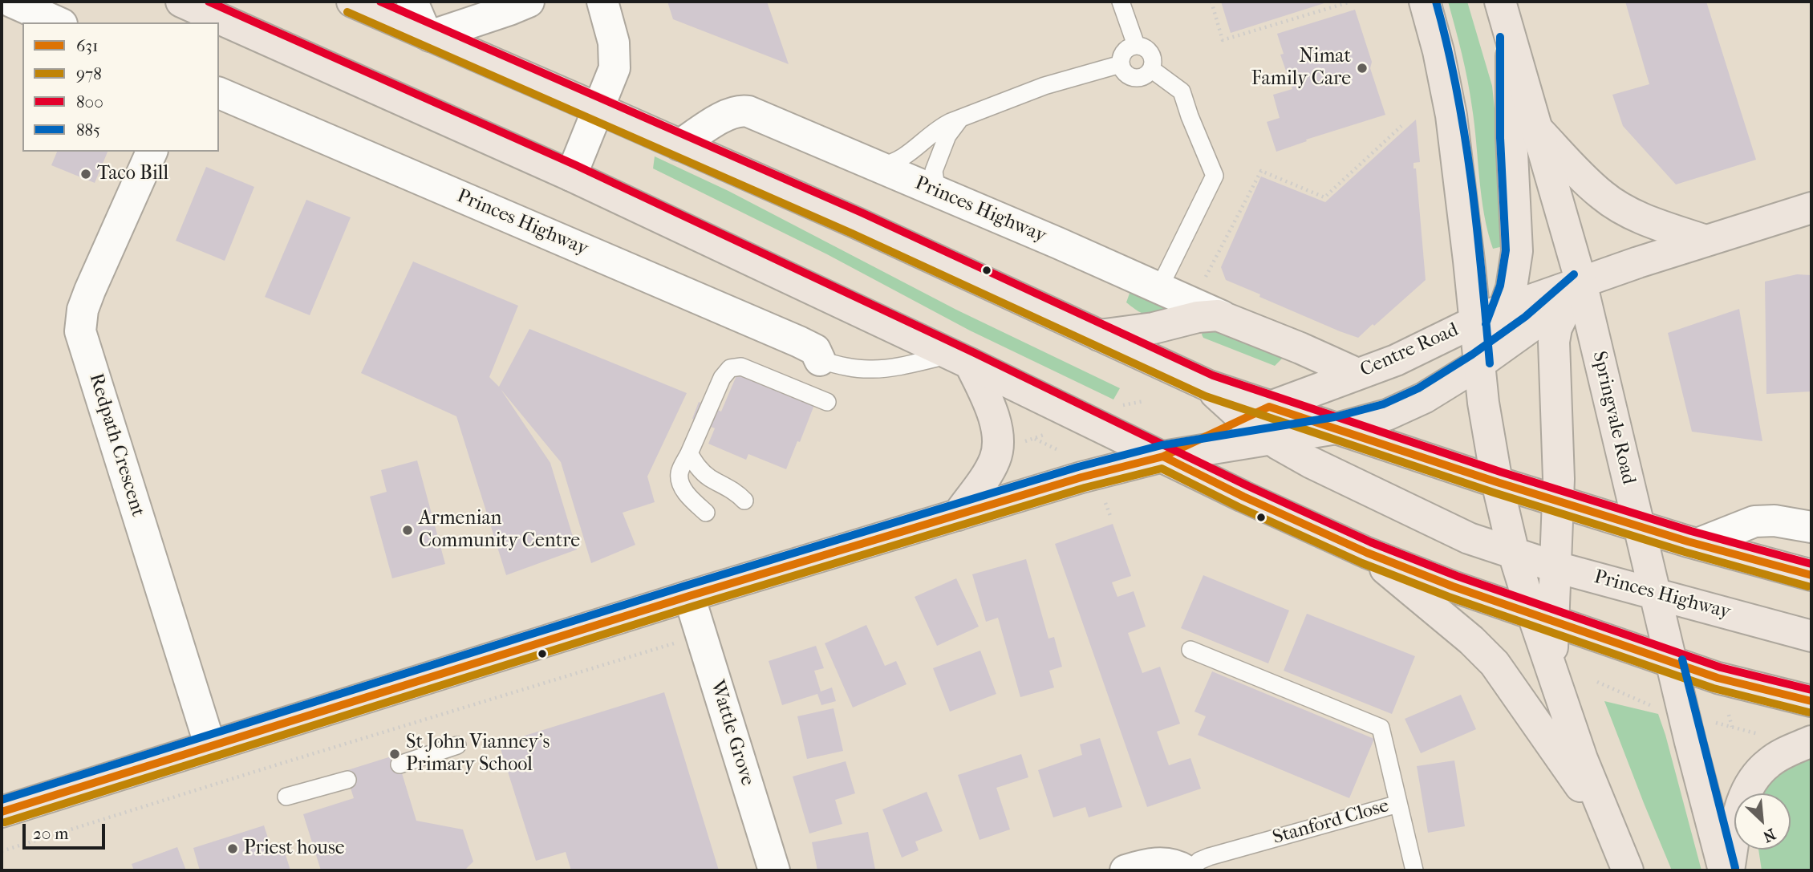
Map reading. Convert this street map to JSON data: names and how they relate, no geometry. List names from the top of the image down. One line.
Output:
{"streets":{"main road":["Princes Highway","Centre Road","Springvale Road"],"street":["Redpath Crescent","Wattle Grove"],"lane":["Stanford Close"]},"crossings":[["Princes Highway","Centre Road"],["Princes Highway","Springvale Road"],["Centre Road","Springvale Road"]],"places":["Nimat Family Care","Taco Bill","Armenian Community Centre","St John Vianney's Primary School","Priest house"],"lines":["transit line 800","transit line 885","transit line 978","transit line 631"],"legend":["631","978","800","885"],"scale_bar":"20 m","north":"bottom right"}
